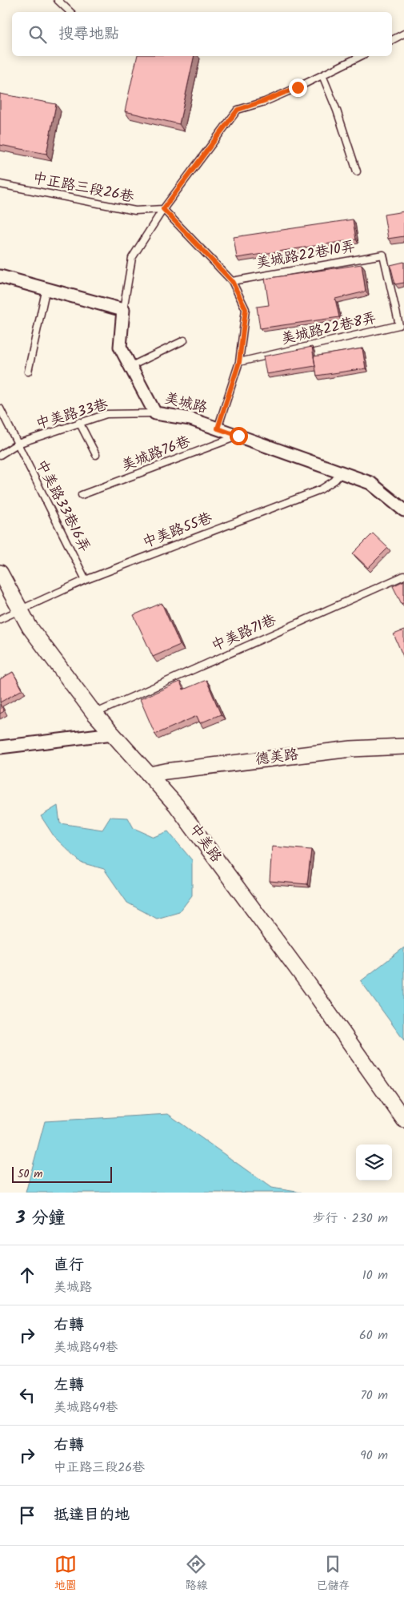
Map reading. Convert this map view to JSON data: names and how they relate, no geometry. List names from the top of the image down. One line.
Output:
{"streets":{"street":["美城路","德美路","中美路"],"lane":["中正路三段26巷","美城路22巷10弄","美城路22巷8弄","中美路33巷","美城路76巷","中美路33巷16弄","中美路55巷","中美路71巷"]},"crossings":[["美城路22巷10弄","美城路22巷8弄"],["美城路","中美路33巷"],["美城路","美城路76巷"],["美城路","中美路55巷"],["中美路33巷","中美路33巷16弄"],["中美路33巷16弄","中美路55巷"],["中美路55巷","中美路"],["中美路71巷","中美路"],["德美路","中美路"]],"scale_bar":"50 m","page":{"search":"搜尋地點","scale":"50 m","heading":["3 分鐘","步行 · 230 m"],"list":[["直行","美城路","10 m"],["右轉","美城路49巷","60 m"],["左轉","美城路49巷","70 m"],["右轉","中正路三段26巷","90 m"],"抵達目的地"],"nav":["地圖","路線","已儲存"]}}
